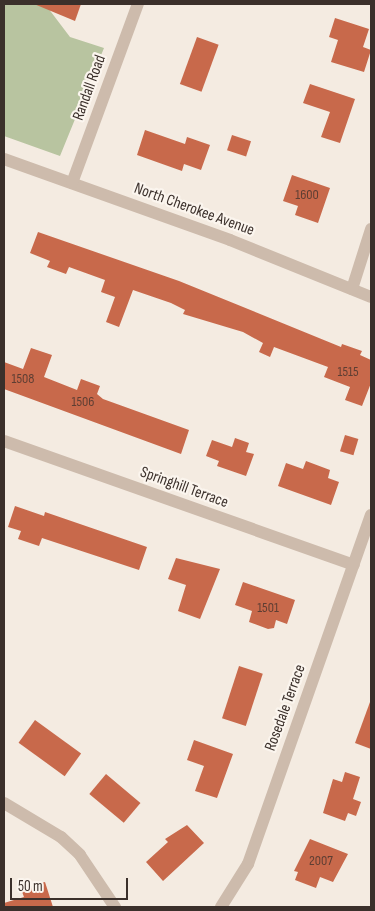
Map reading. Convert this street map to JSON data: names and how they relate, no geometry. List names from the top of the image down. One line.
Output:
{"streets":{"street":["Randall Road","North Cherokee Avenue","Springhill Terrace","Rosedale Terrace"]},"crossings":[["Randall Road","North Cherokee Avenue"],["Springhill Terrace","Rosedale Terrace"]],"house_numbers":["1600","1515","1508","1506","1501","2007"],"scale_bar":"50 m"}
